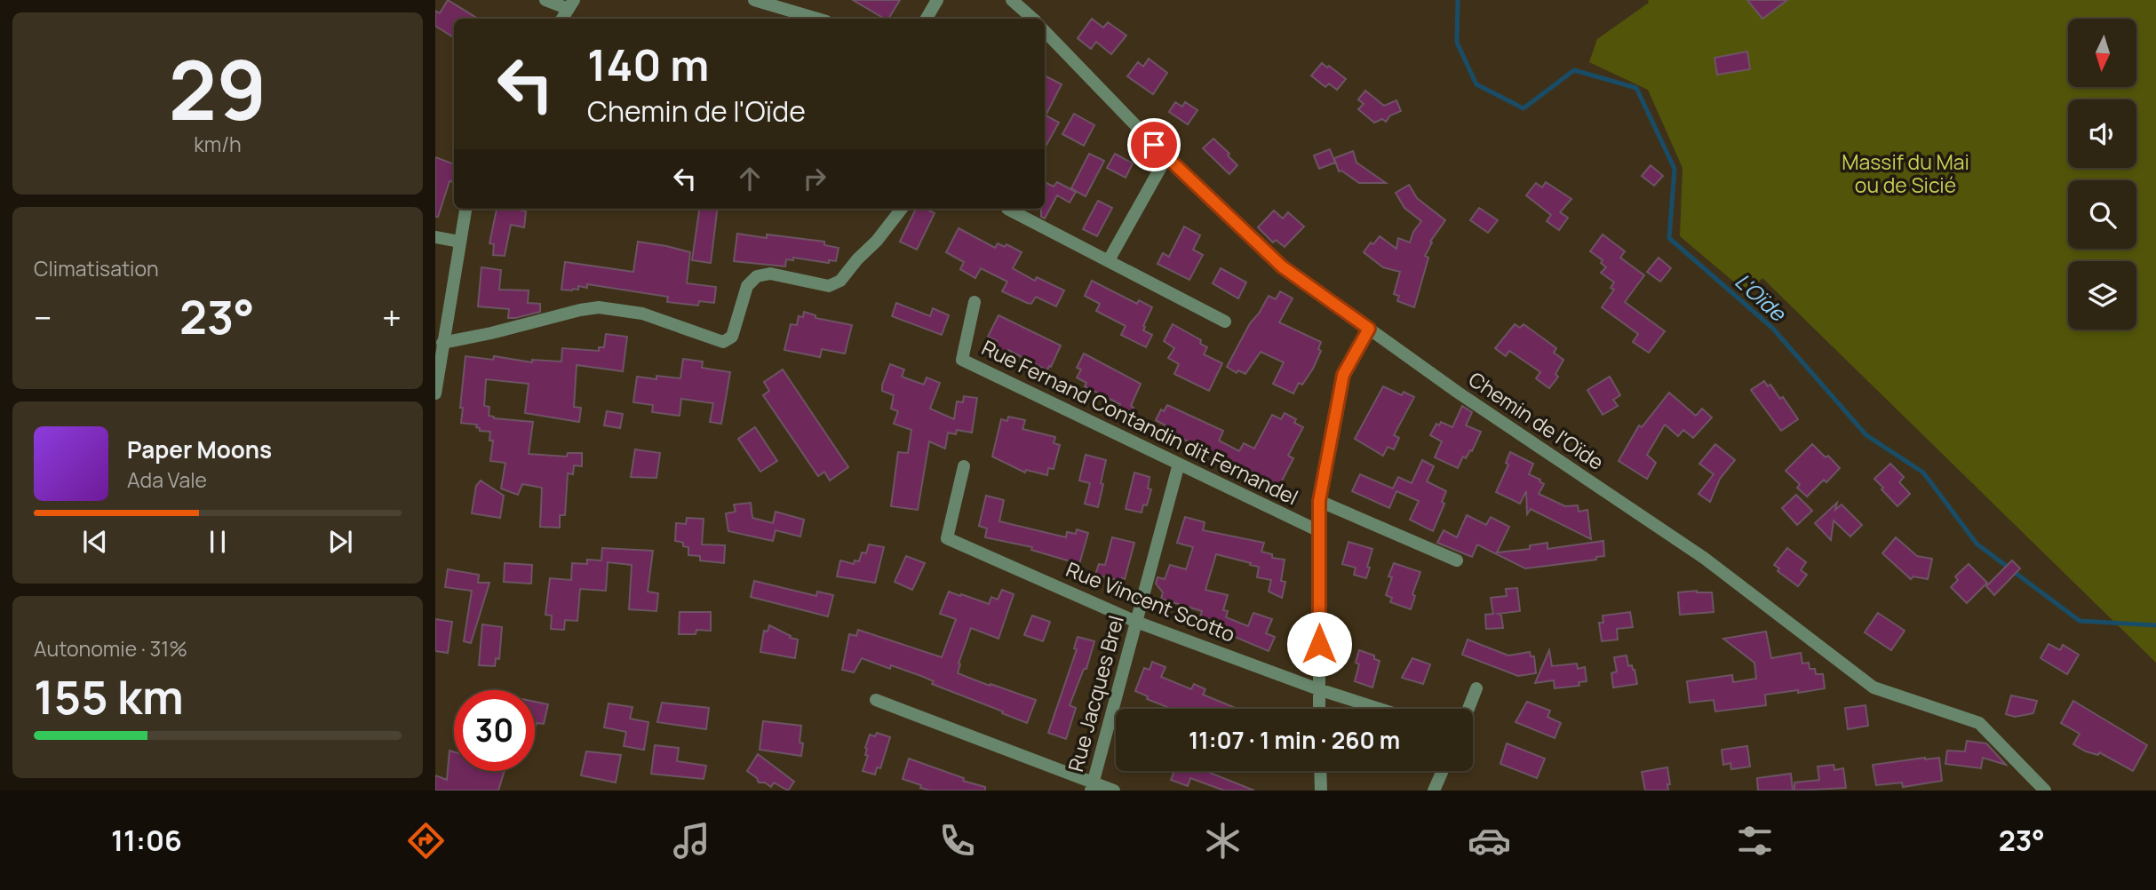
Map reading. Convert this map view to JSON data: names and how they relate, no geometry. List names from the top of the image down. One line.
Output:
{"streets":{"street":["Chemin de l'Oïde","Rue Fernand Contandin dit Fernandel","Rue Vincent Scotto","Rue Jacques Brel"]},"crossings":[["Rue Fernand Contandin dit Fernandel","Rue Jacques Brel"],["Rue Vincent Scotto","Rue Jacques Brel"]],"water":["L'Oïde"],"parks":["Massif du Mai ou de Sicié"],"north":"bottom","page":{"tile":[["29","km/h"],"Climatisation",["Autonomie · 31%","155 km"]],"turn":["140 m","Chemin de l'Oïde"],"heat":["−","23°","+"],"song":["Paper Moons","Ada Vale"],"limit":"30","trip":"11:07 · 1 min · 260 m","tabs":["11:06","23°"]}}
